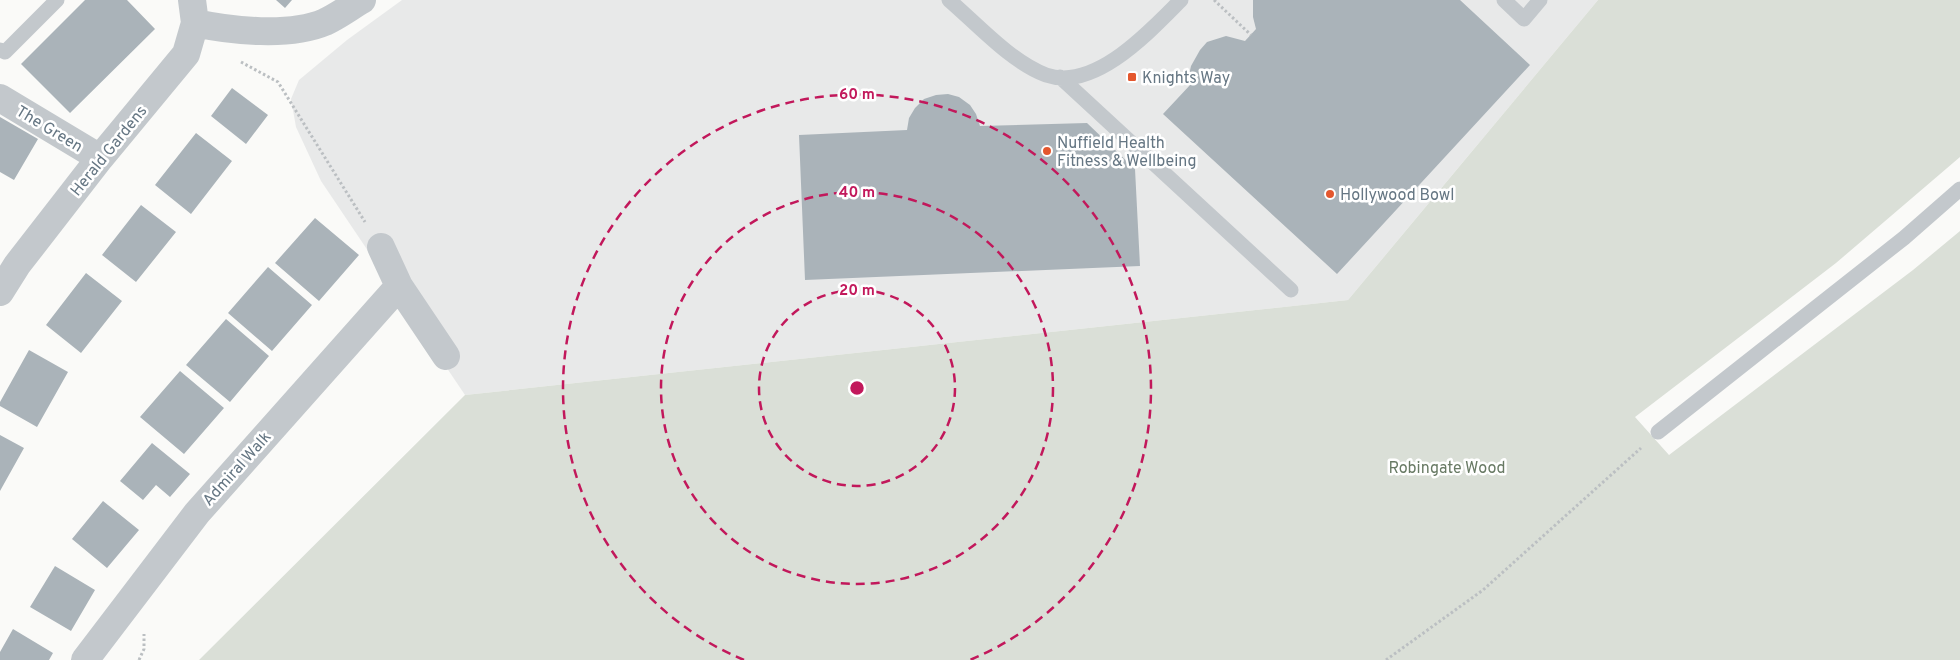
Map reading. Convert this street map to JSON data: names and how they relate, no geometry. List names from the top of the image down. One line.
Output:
{"streets":{"street":["The Green","Herald Gardens","Admiral Walk"]},"crossings":[["The Green","Herald Gardens"]],"parks":["Robingate Wood"],"places":{"transit":["Knights Way"],"other":["Nuffield Health Fitness & Wellbeing","Hollywood Bowl"]},"rings":["60 m","40 m","20 m"]}
